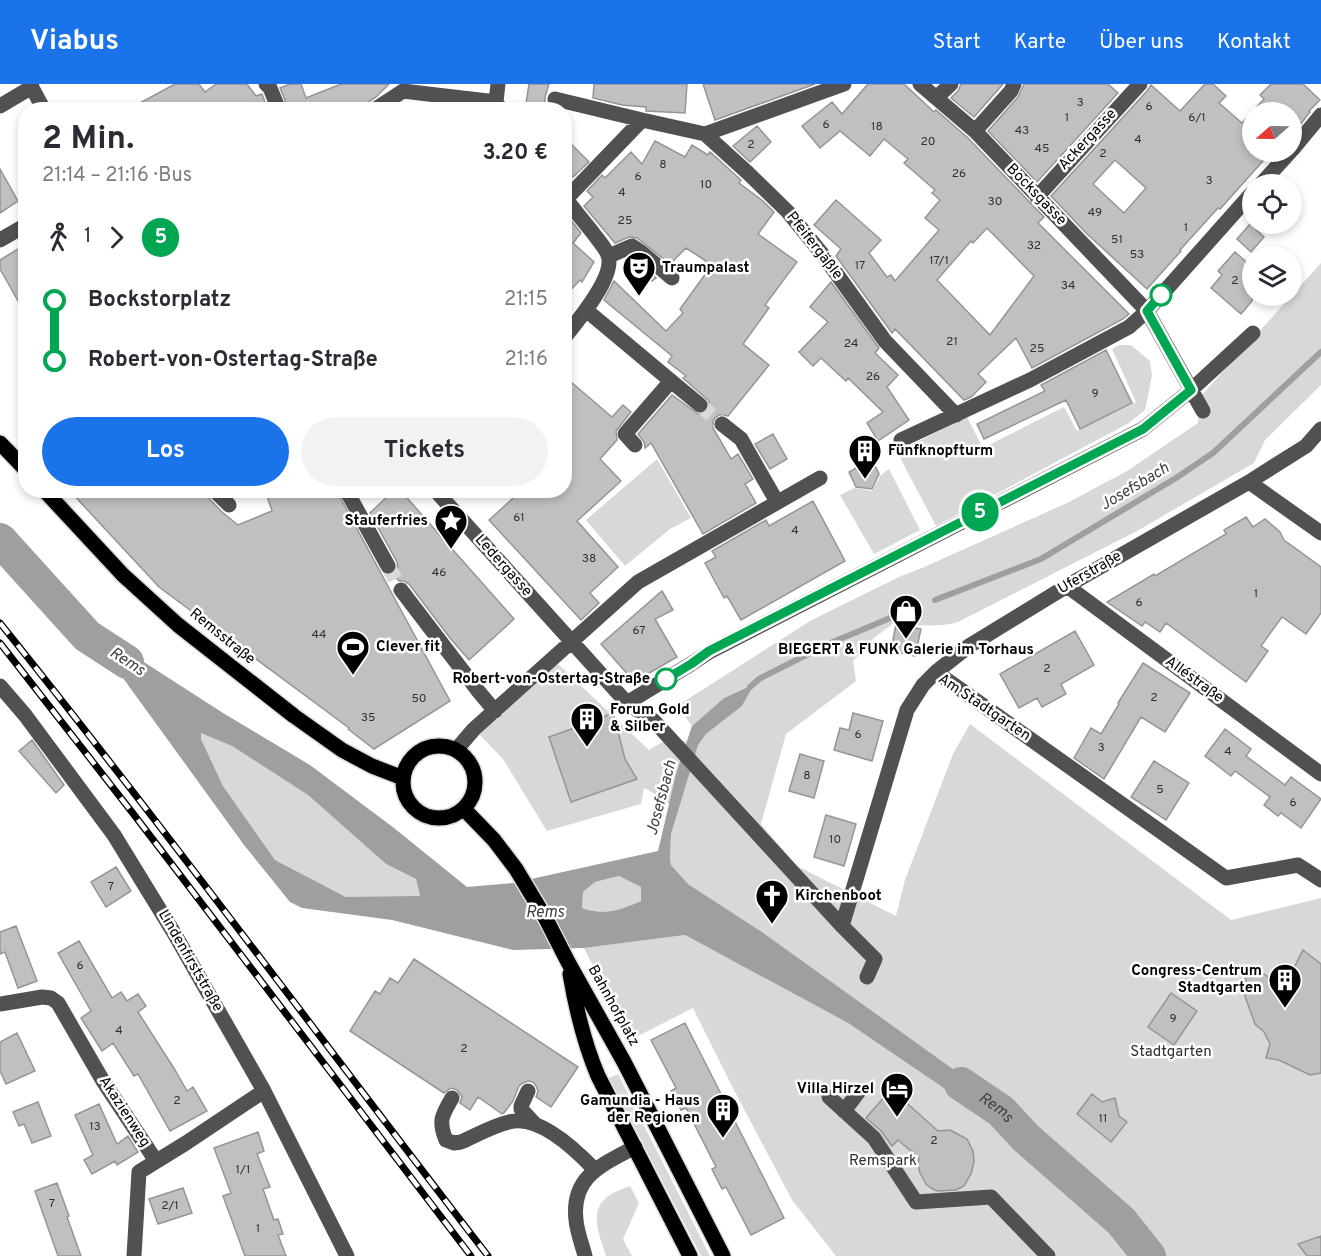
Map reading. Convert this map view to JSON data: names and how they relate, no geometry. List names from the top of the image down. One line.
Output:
{"streets":{"main road":["Remsstraße","Bahnhofplatz"],"street":["Ackergasse","Bocksgasse","Pfeifergäßle","Ledergasse","Uferstraße","Alléstraße","Am Stadtgarten","Lindenfirststraße","Akazienweg"]},"crossings":[["Ackergasse","Bocksgasse"],["Ledergasse","Am Stadtgarten"],["Uferstraße","Alléstraße"],["Uferstraße","Am Stadtgarten"],["Lindenfirststraße","Akazienweg"]],"water":["Josefsbach","Rems"],"parks":["Stadtgarten","Remspark"],"places":{"theatre":["Traumpalast"],"building":["Fünfknopfturm","Forum Gold & Silber","Congress-Centrum Stadtgarten","Gamundia - Haus der Regionen"],"place":["Stauferfries"],"shop":["BIEGERT & FUNK Galerie im Torhaus"],"sports":["Clever fit"],"other":["Robert-von-Ostertag-Straße"],"church":["Kirchenboot"],"hotel":["Villa Hirzel"]},"lines":["bus line 5"],"house_numbers":["3","6","1","6/1","6","18","43","4","20","2","45","2","8","26","6","3","10","4","30","49","25","1","51","32","53","17/1","17","2","34","21","24","25","26","9","61","4","38","46","1","6","67","44","2","2","50","35","6","3","4","8","5","6","10","7","6","9","4","2","2","11","13","2","1/1","7","2/1","1"],"north":"left","page":{"header":"Viabus","nav":["Start","Karte","Über uns","Kontakt"],"on_map":"5","heading":["2 Min.","21:14 – 21:16 · Bus","3.20 €"],"legs":["1","5"],"list":[{"name":"Bockstorplatz","value":"21:15"},{"name":"Robert-von-Ostertag-Straße","value":"21:16"}],"buttons":["Los","Tickets"]}}
